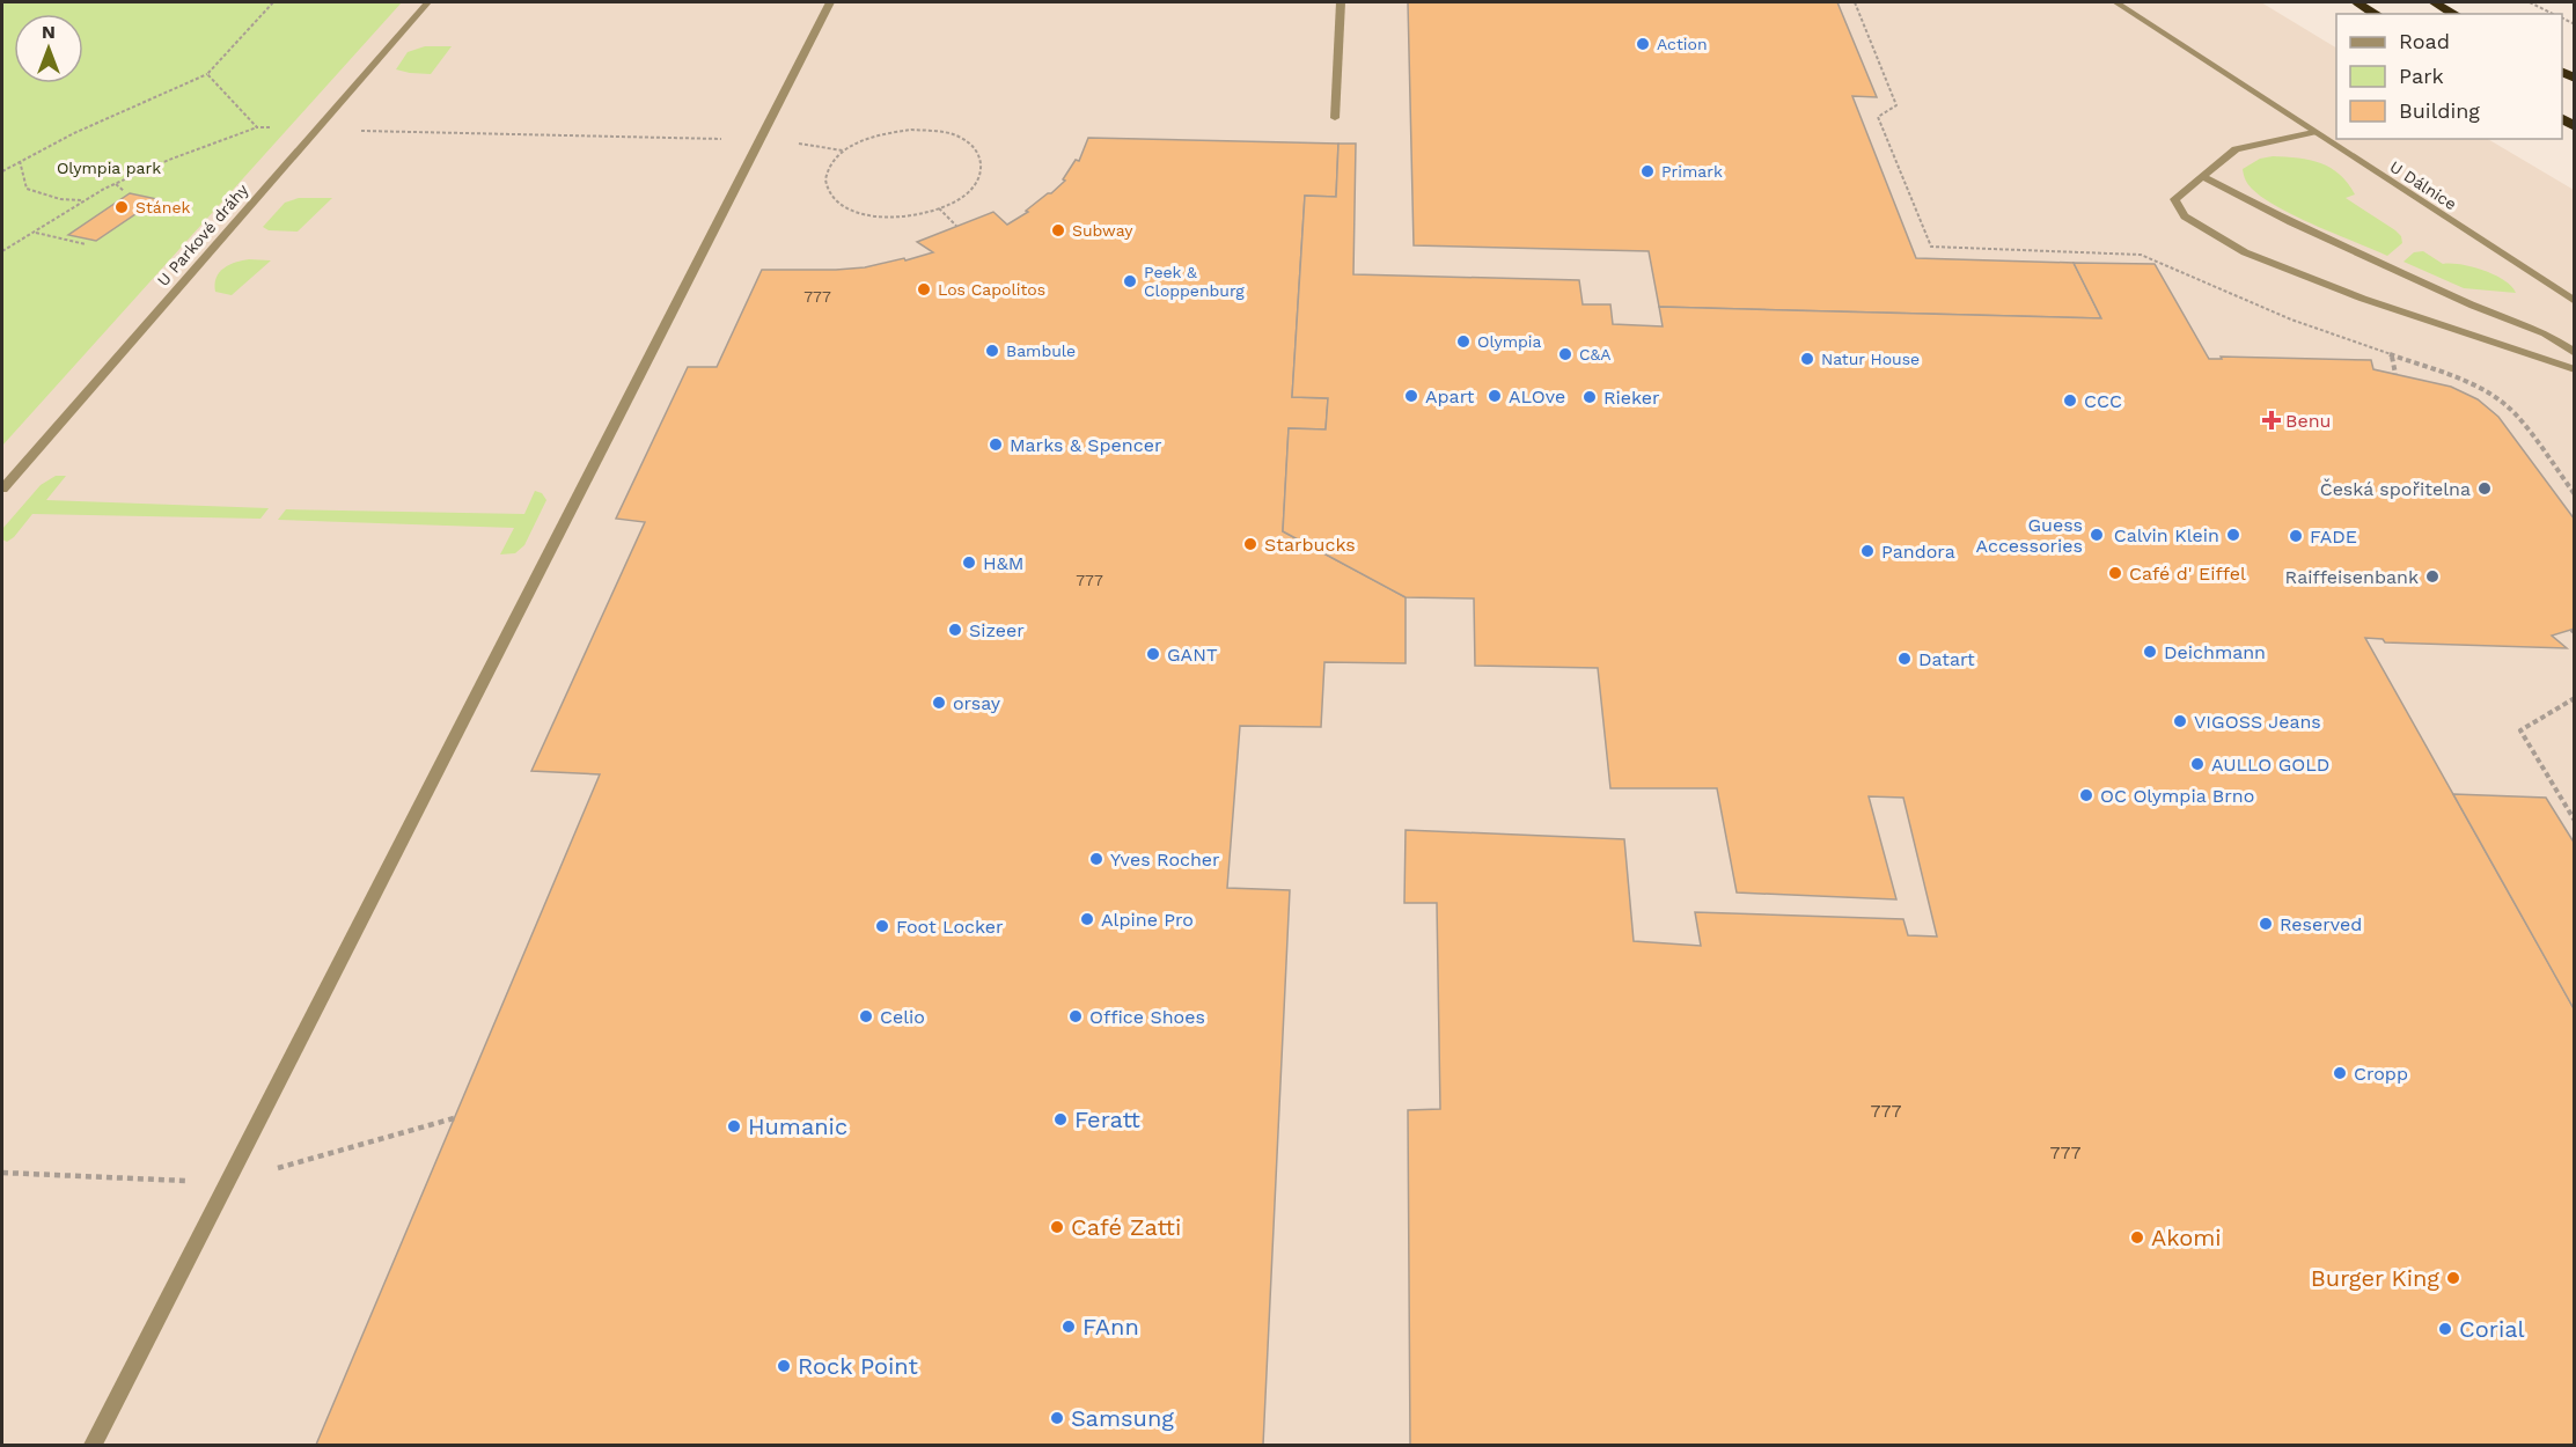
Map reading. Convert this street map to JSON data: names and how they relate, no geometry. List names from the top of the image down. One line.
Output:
{"streets":{"street":["U Dálnice","U Parkové dráhy"]},"parks":["Olympia park"],"places":{"other":["Action","Primark","Stánek","Subway","Peek & Cloppenburg","Los Capolitos","Olympia","Bambule","C&A","Natur House","Apart","ALOve","Rieker","CCC","Marks & Spencer","Česká spořitelna","Guess Accessories","Calvin Klein","FADE","Starbucks","Pandora","H&M","Café d' Eiffel","Raiffeisenbank","Sizeer","Deichmann","GANT","Datart","orsay","VIGOSS Jeans","AULLO GOLD","OC Olympia Brno","Yves Rocher","Alpine Pro","Reserved","Foot Locker","Celio","Office Shoes","Cropp","Feratt","Humanic","Café Zatti","Akomi","Burger King","FAnn","Corial","Rock Point","Samsung"],"health":["Benu"]},"house_numbers":["777","777","777","777"],"legend":["Road","Park","Building"],"north":"top"}
